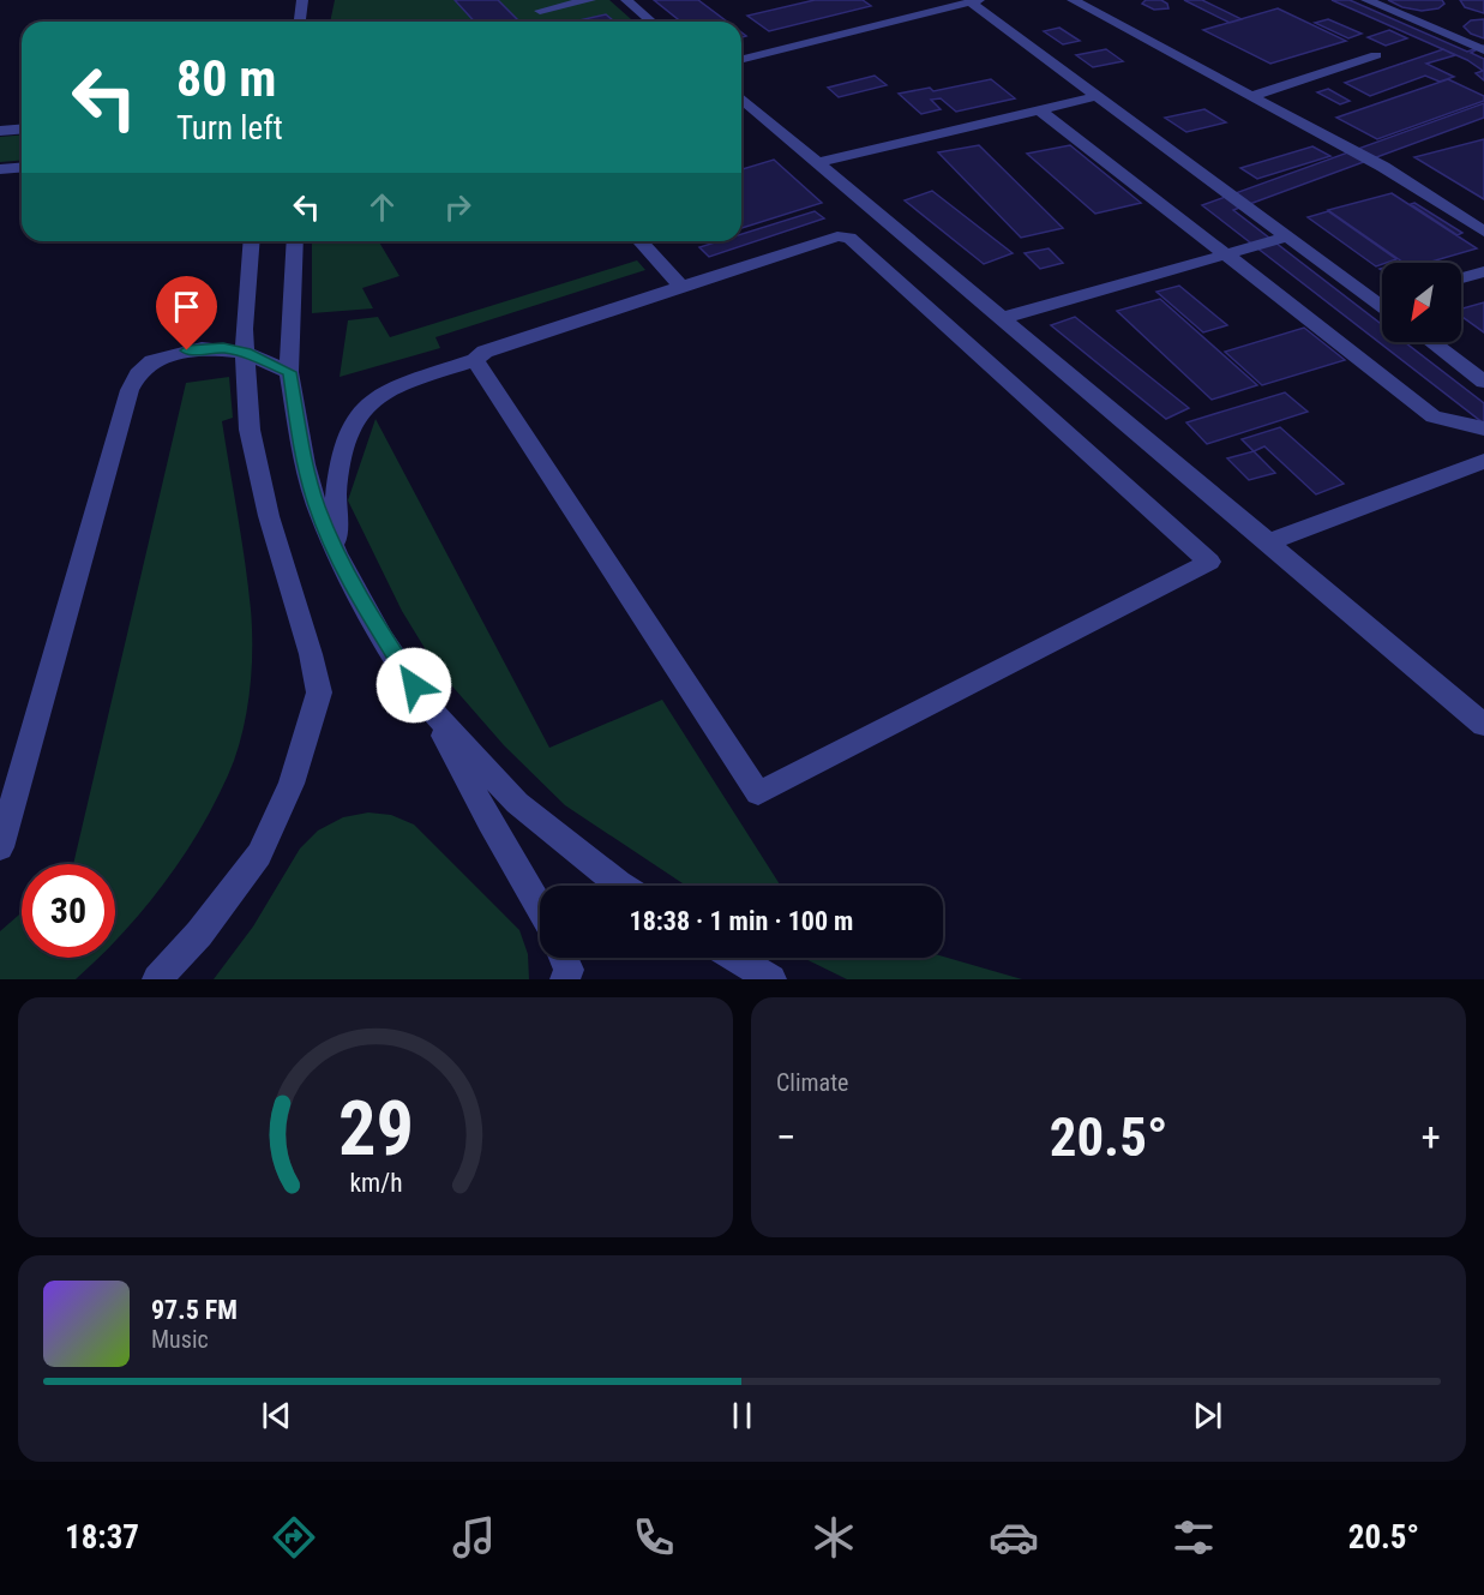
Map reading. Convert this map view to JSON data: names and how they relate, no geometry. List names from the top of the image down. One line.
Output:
{"north":"bottom left","page":{"turn":["80 m","Turn left"],"limit":"30","trip":"18:38 · 1 min · 100 m","tile":"Climate","heat":["−","20.5°","+"],"song":["97.5 FM","Music"],"tabs":["18:37","20.5°"],"gauge":["29","km/h"]}}
